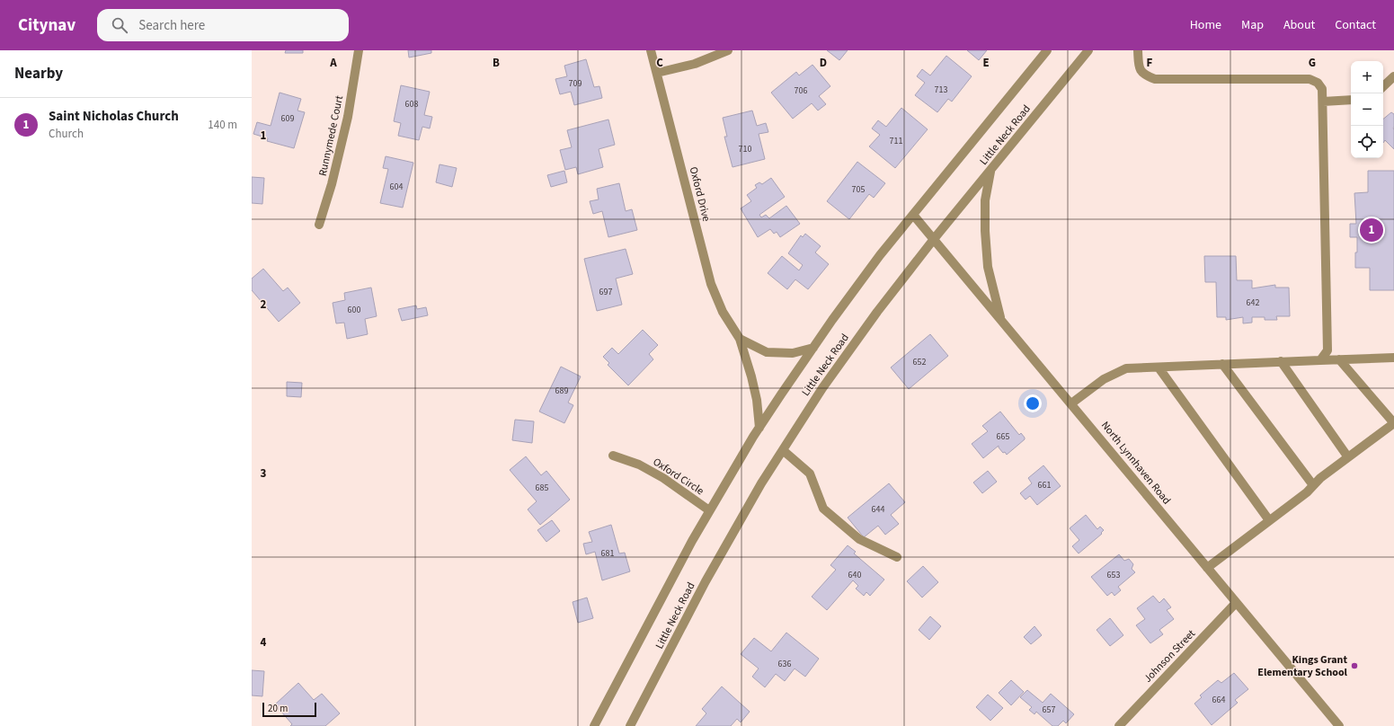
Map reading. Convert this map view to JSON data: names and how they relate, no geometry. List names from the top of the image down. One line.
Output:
{"streets":{"street":["Little Neck Road","Runnymede Court","Oxford Drive","North Lynnhaven Road","Oxford Circle","Johnson Street"]},"crossings":[["Little Neck Road","Oxford Drive"],["Little Neck Road","North Lynnhaven Road"],["Little Neck Road","Oxford Circle"],["North Lynnhaven Road","Johnson Street"]],"places":["Kings Grant Elementary School"],"house_numbers":["709","713","706","608","609","711","710","604","705","697","642","600","652","689","665","661","685","644","681","640","653","636","664","657"],"scale_bar":"20 m","page":{"header":"Citynav","search":"Search here","nav":["Home","Map","About","Contact"],"heading":"Nearby","map_buttons":["+","−"],"list":[{"mark":"1","name":"Saint Nicholas Church","note":"Church","value":"140 m"}],"pins":"1","scale":"20 m"},"grid":{"columns":["A","B","C","D","E","F","G"],"rows":["1","2","3","4"]}}
